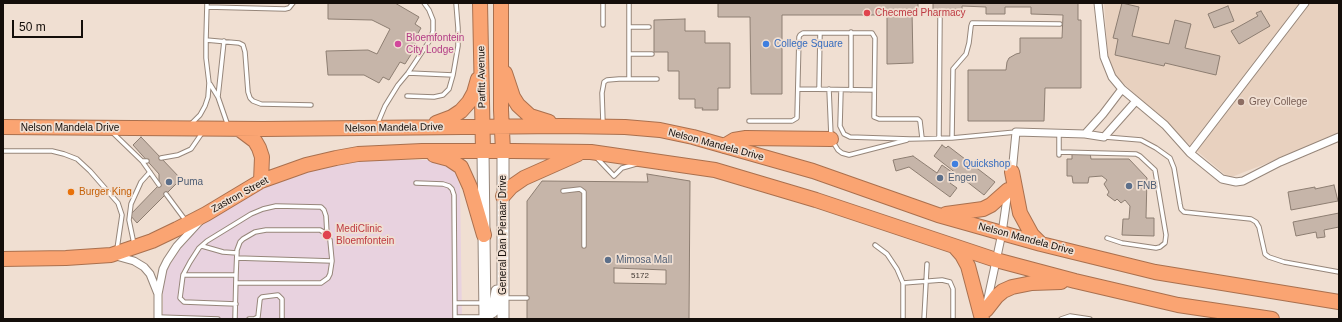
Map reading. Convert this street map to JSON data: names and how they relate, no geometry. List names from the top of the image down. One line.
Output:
{"streets":{"highway":["Parfitt Avenue","Nelson Mandela Drive","Zastron Street"],"street":["General Dan Pienaar Drive"]},"crossings":[["Parfitt Avenue","Nelson Mandela Drive"],["Parfitt Avenue","Zastron Street"],["Parfitt Avenue","General Dan Pienaar Drive"],["Zastron Street","General Dan Pienaar Drive"]],"places":["Checmed Pharmacy","Bloemfontein City Lodge","College Square","Grey College","Quickshop","Engen","Puma","FNB","Burger King","MediClinic Bloemfontein","Mimosa Mall"],"house_numbers":["5172"],"scale_bar":"50 m"}
